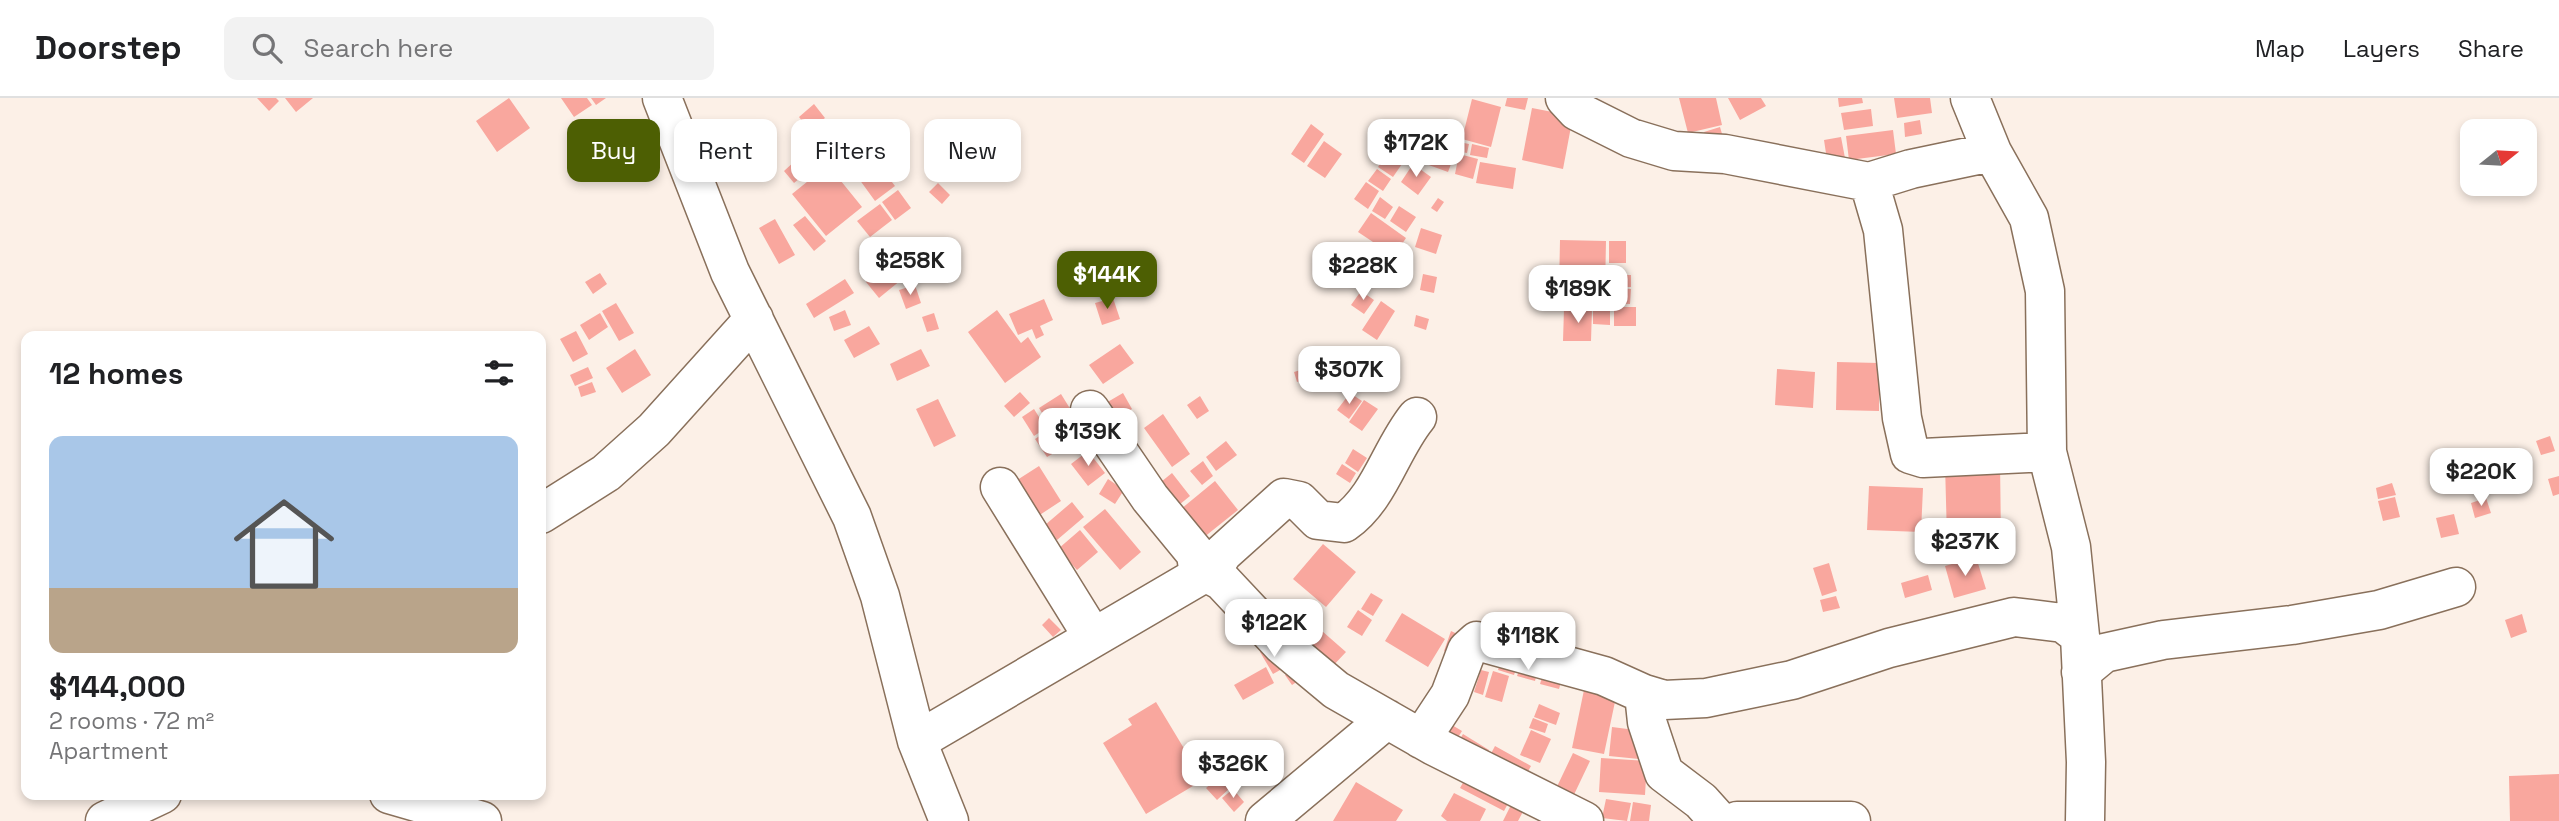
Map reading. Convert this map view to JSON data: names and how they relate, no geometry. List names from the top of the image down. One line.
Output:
{"north":"right","page":{"header":"Doorstep","search":"Search here","nav":["Map","Layers","Share"],"price":["$172K","$258K","$228K","$144K","$189K","$307K","$139K","$220K","$237K","$122K","$118K","$326K"],"chip":["Buy","Rent","Filters","New"],"heading":"12 homes","list":[{"name":"$144,000","note":"2 rooms · 72 m² · Apartment"}]}}
